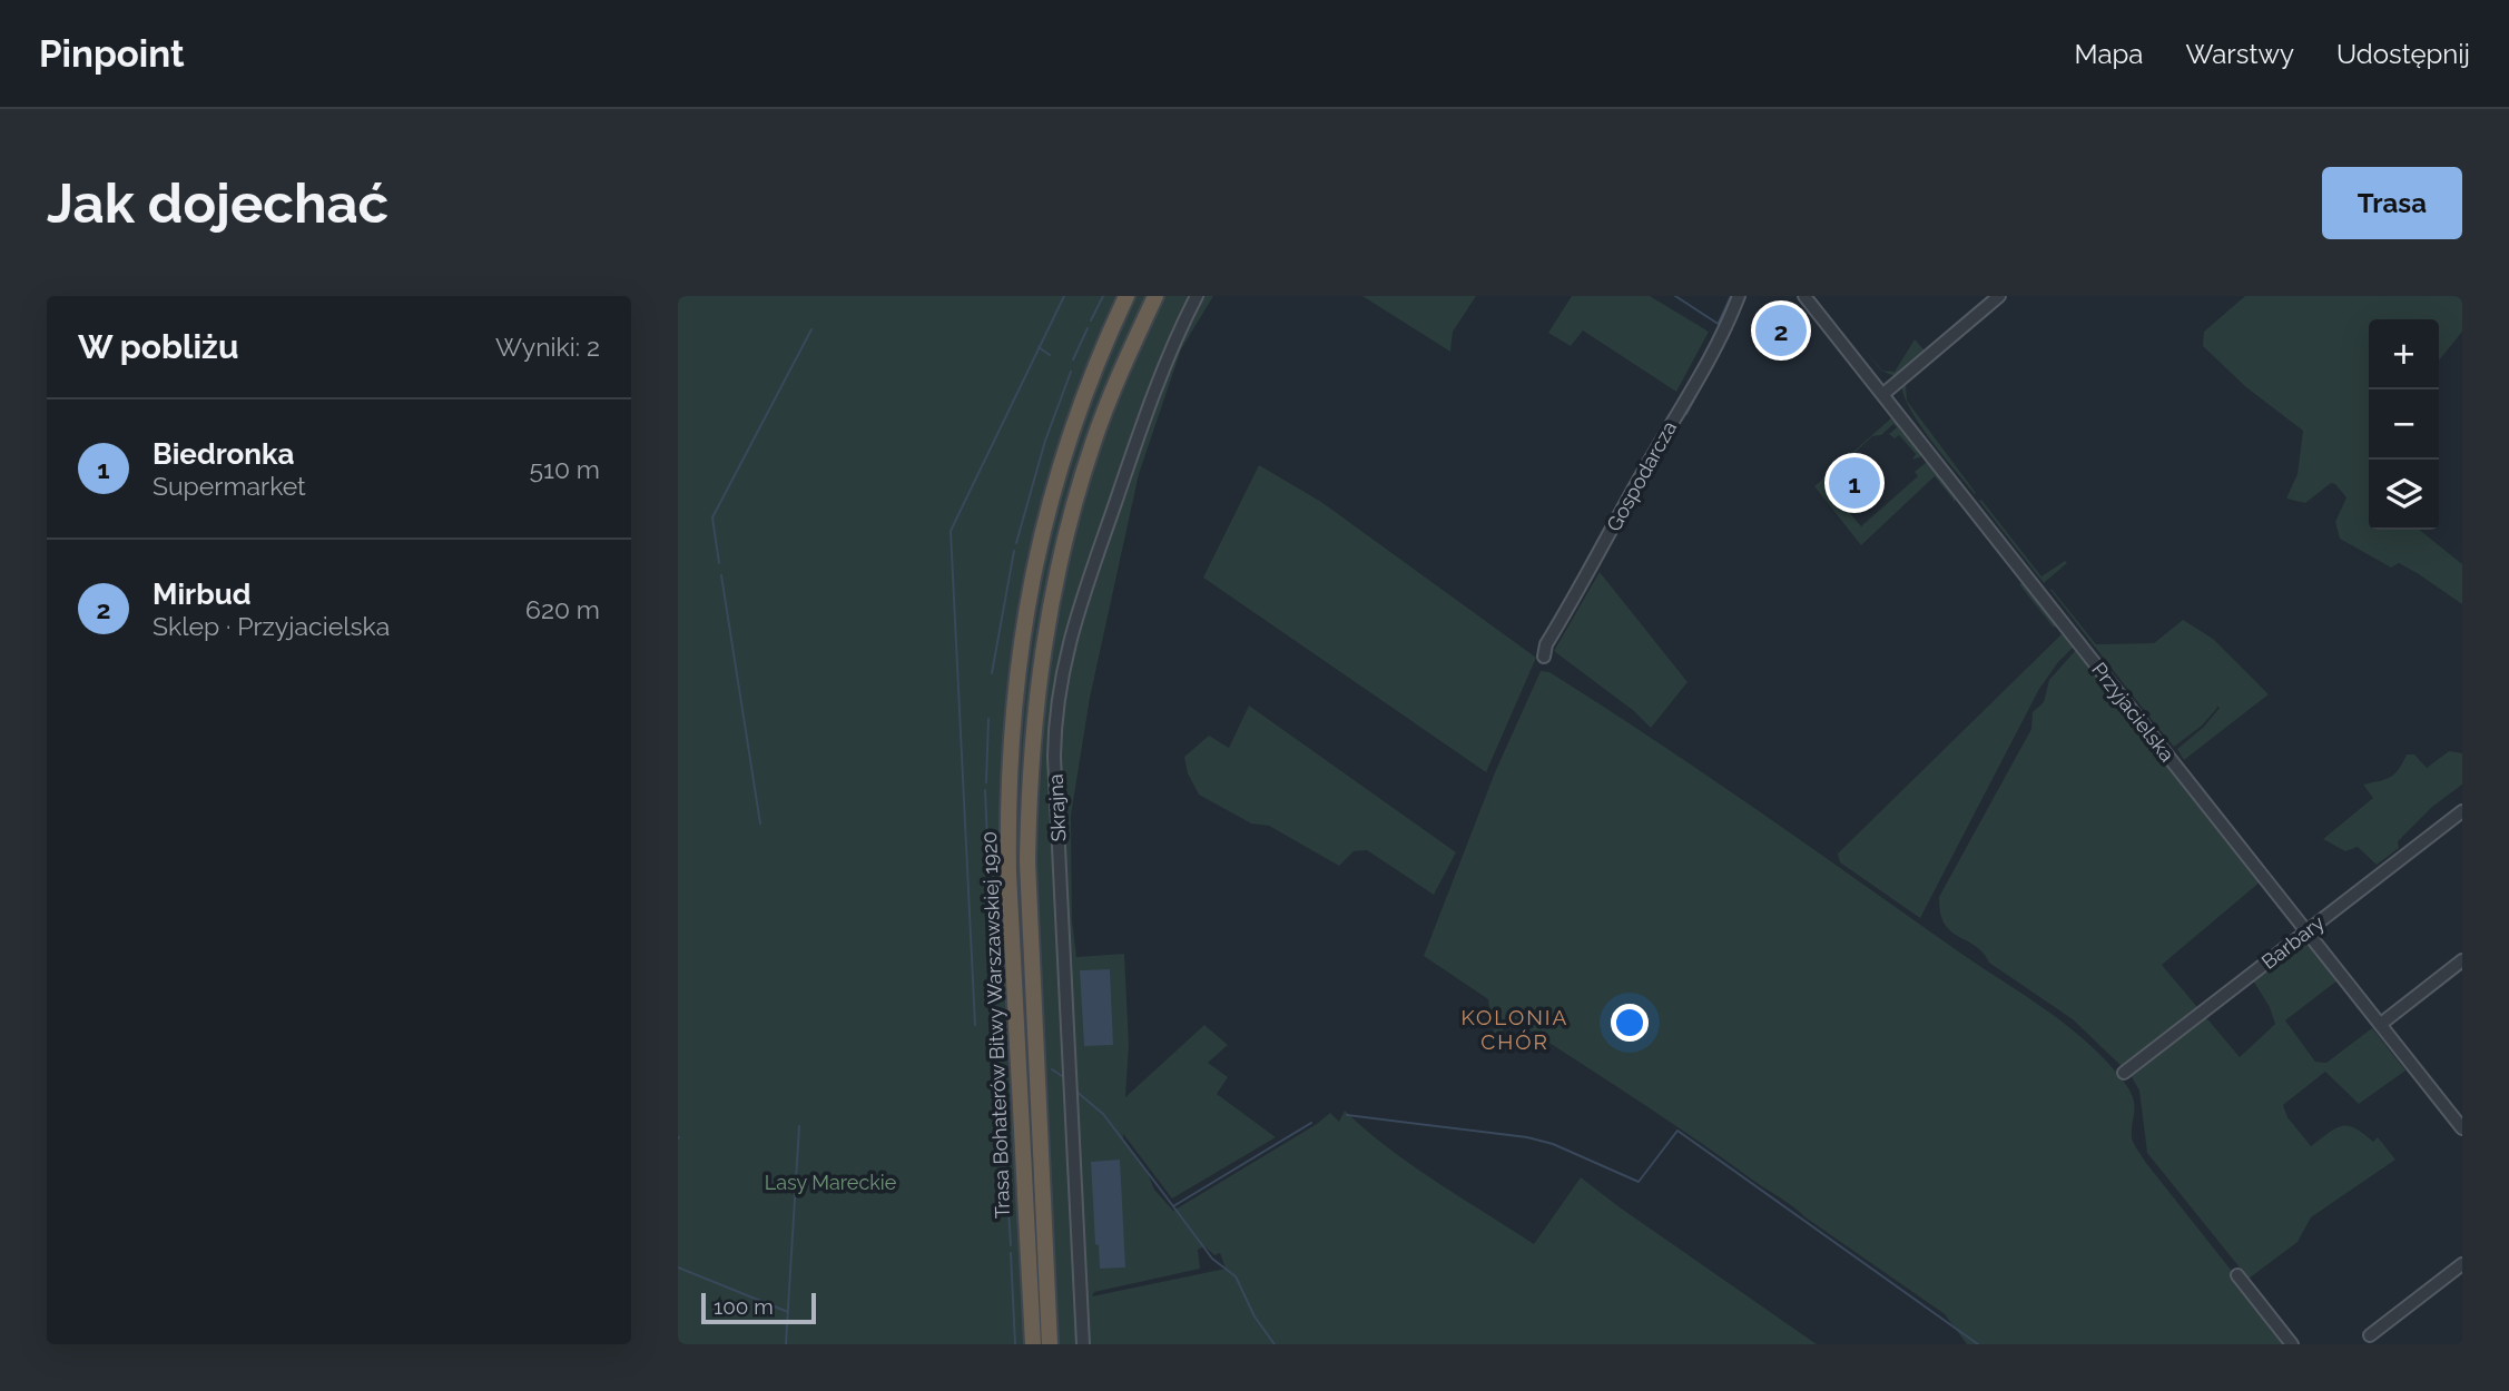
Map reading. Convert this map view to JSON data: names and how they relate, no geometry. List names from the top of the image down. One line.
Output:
{"streets":{"highway":["Trasa Bohaterów Bitwy Warszawskiej 1920"],"street":["Gospodarcza","Przyjacielska","Skrajna","Barbary"]},"crossings":[["Przyjacielska","Barbary"]],"districts":["KOLONIA CHÓR"],"parks":["Lasy Mareckie"],"scale_bar":"100 m","page":{"header":"Pinpoint","nav":["Mapa","Warstwy","Udostępnij"],"buttons":"Trasa","title":"Jak dojechać","heading":["W pobliżu","Wyniki: 2"],"pins":["2","1"],"map_buttons":["+","−"],"list":[{"mark":"1","name":"Biedronka","note":"Supermarket","value":"510 m"},{"mark":"2","name":"Mirbud","note":"Sklep · Przyjacielska","value":"620 m"}],"scale":"100 m"}}
